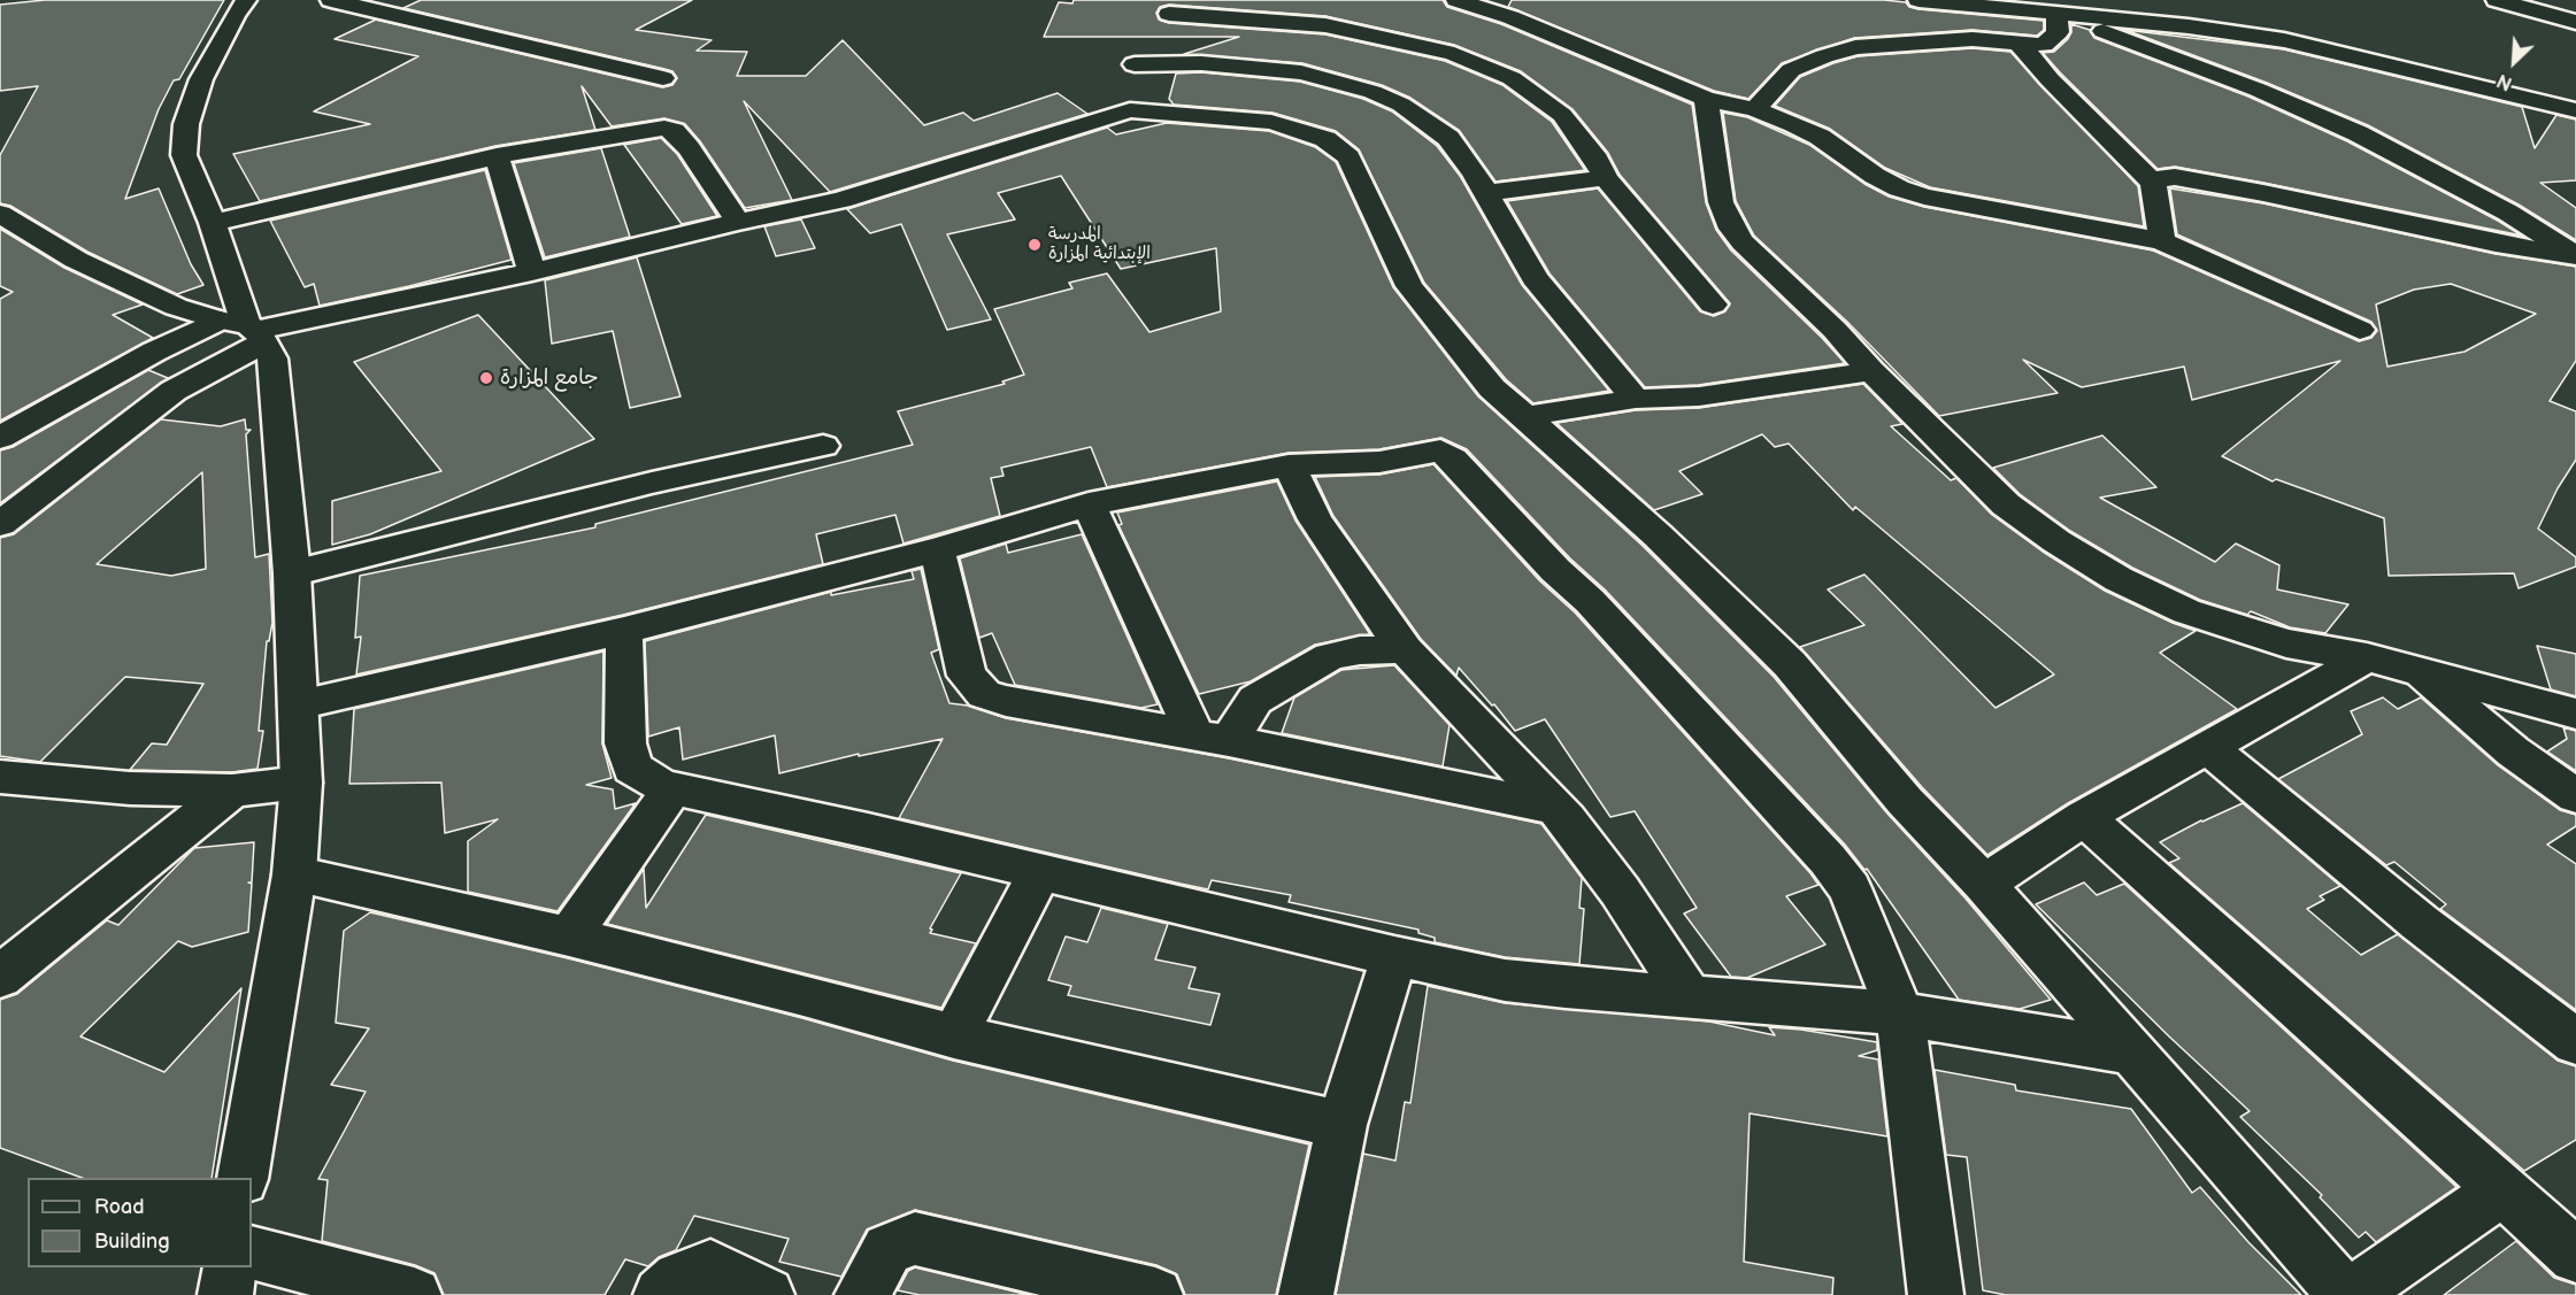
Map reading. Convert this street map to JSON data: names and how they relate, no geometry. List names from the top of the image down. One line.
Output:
{"places":["المدرسة الإبتدائية المزارة","جامع المزارة"],"legend":["Road","Building"],"north":"bottom left"}
